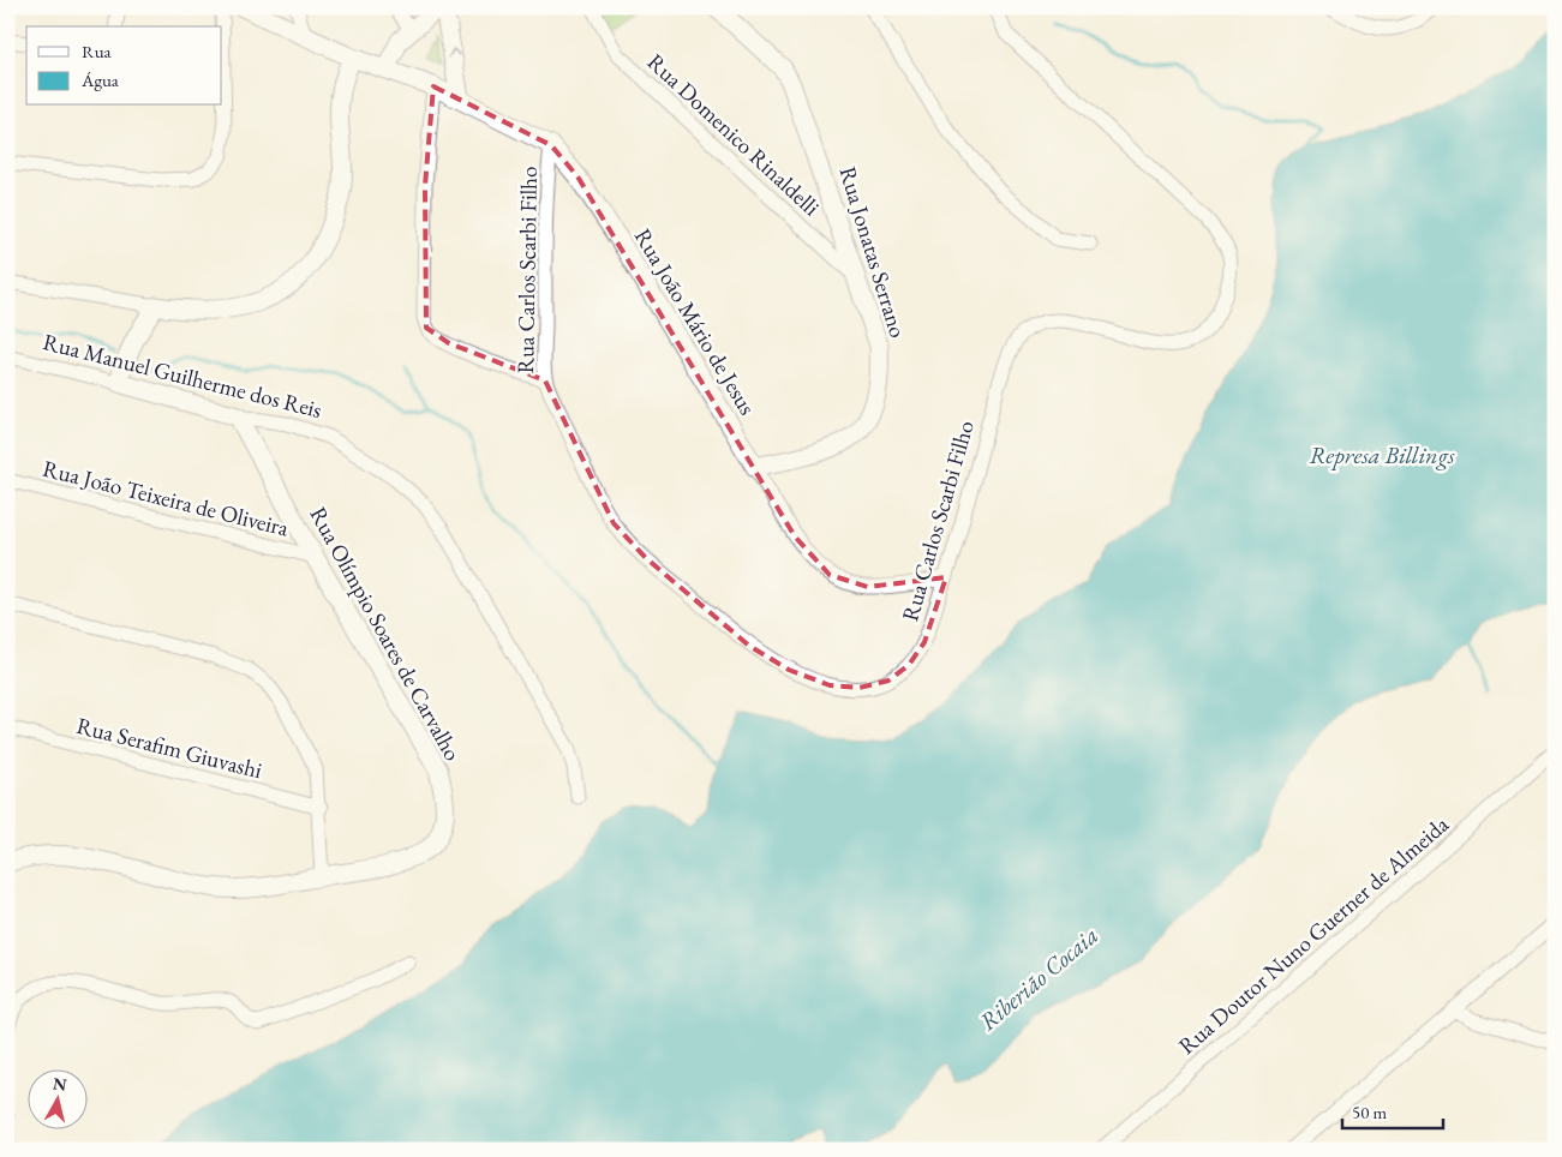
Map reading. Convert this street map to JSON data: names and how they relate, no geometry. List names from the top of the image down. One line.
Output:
{"streets":{"main road":["Rua Jonatas Serrano","Rua João Mário de Jesus","Rua Manuel Guilherme dos Reis","Rua Olímpio Soares de Carvalho"],"street":["Rua Domenico Rinaldelli","Rua Carlos Scarbi Filho","Rua João Teixeira de Oliveira","Rua Serafim Giuvashi","Rua Doutor Nuno Guerner de Almeida"]},"crossings":[["Rua Domenico Rinaldelli","Rua Jonatas Serrano"],["Rua Jonatas Serrano","Rua João Mário de Jesus"],["Rua Carlos Scarbi Filho","Rua João Mário de Jesus"],["Rua Manuel Guilherme dos Reis","Rua Olímpio Soares de Carvalho"],["Rua João Teixeira de Oliveira","Rua Olímpio Soares de Carvalho"]],"water":["Represa Billings","Riberião Cocaia"],"legend":["Rua","Água"],"scale_bar":"50 m","north":"top"}
